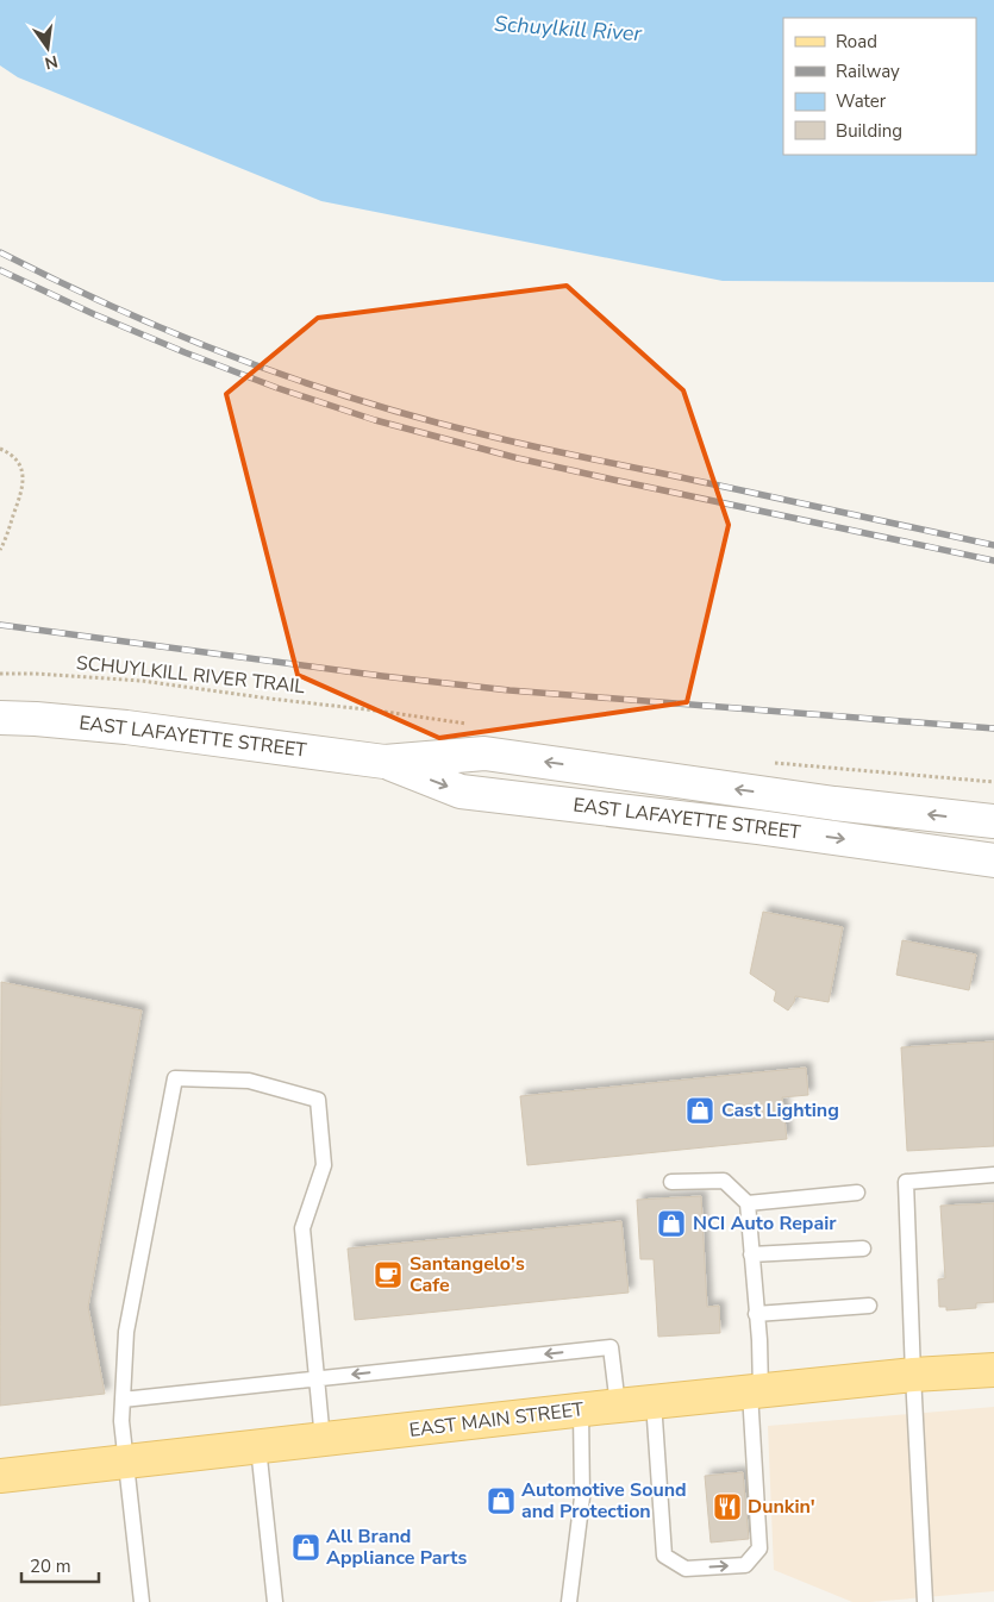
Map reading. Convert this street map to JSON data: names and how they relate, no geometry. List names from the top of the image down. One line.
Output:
{"streets":{"main road":["EAST MAIN STREET"],"street":["EAST LAFAYETTE STREET"],"path":["SCHUYLKILL RIVER TRAIL"]},"water":["Schuylkill River"],"places":{"shop":["Cast Lighting","NCI Auto Repair","Automotive Sound and Protection","All Brand Appliance Parts"],"cafe":["Santangelo's Cafe"],"restaurant":["Dunkin'"]},"legend":["Road","Railway","Water","Building"],"scale_bar":"20 m","north":"bottom"}
